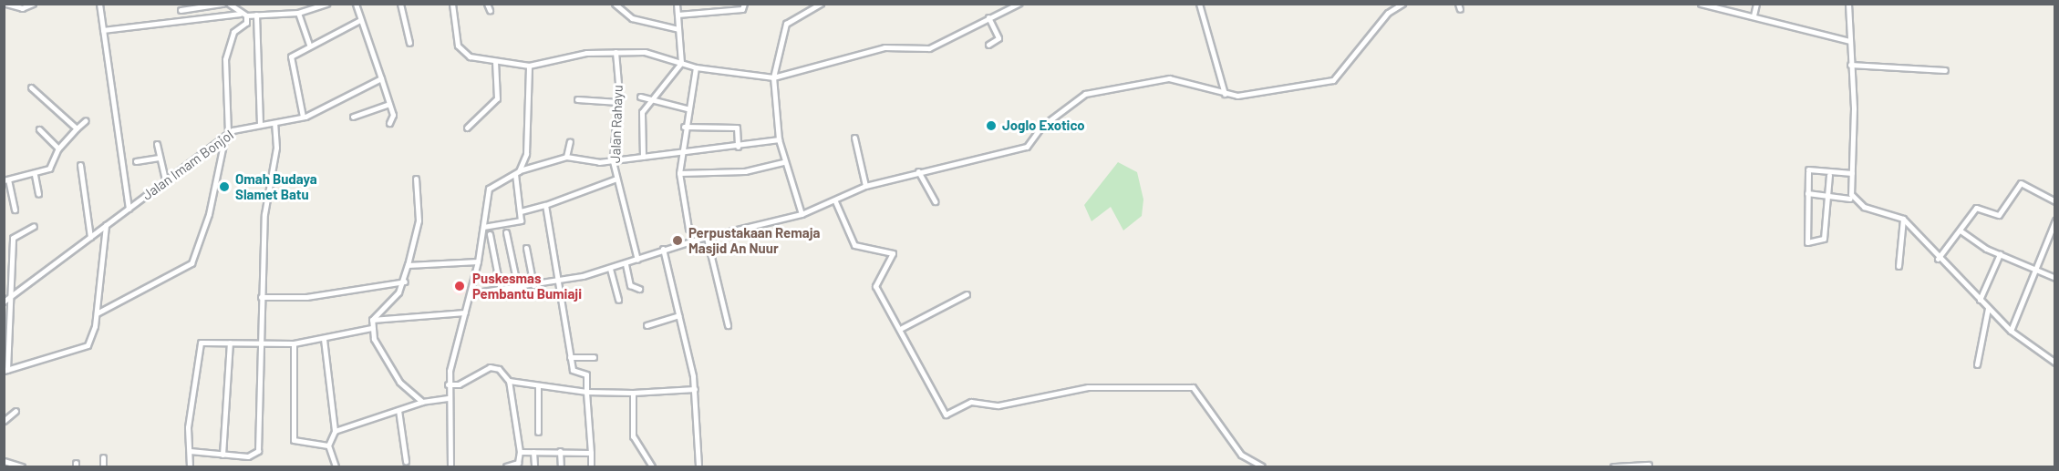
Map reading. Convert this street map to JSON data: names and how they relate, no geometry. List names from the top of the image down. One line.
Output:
{"streets":{"street":["Jalan Rahayu","Jalan Imam Bonjol"]},"places":["Joglo Exotico","Omah Budaya Slamet Batu","Perpustakaan Remaja Masjid An Nuur","Puskesmas Pembantu Bumiaji"]}
